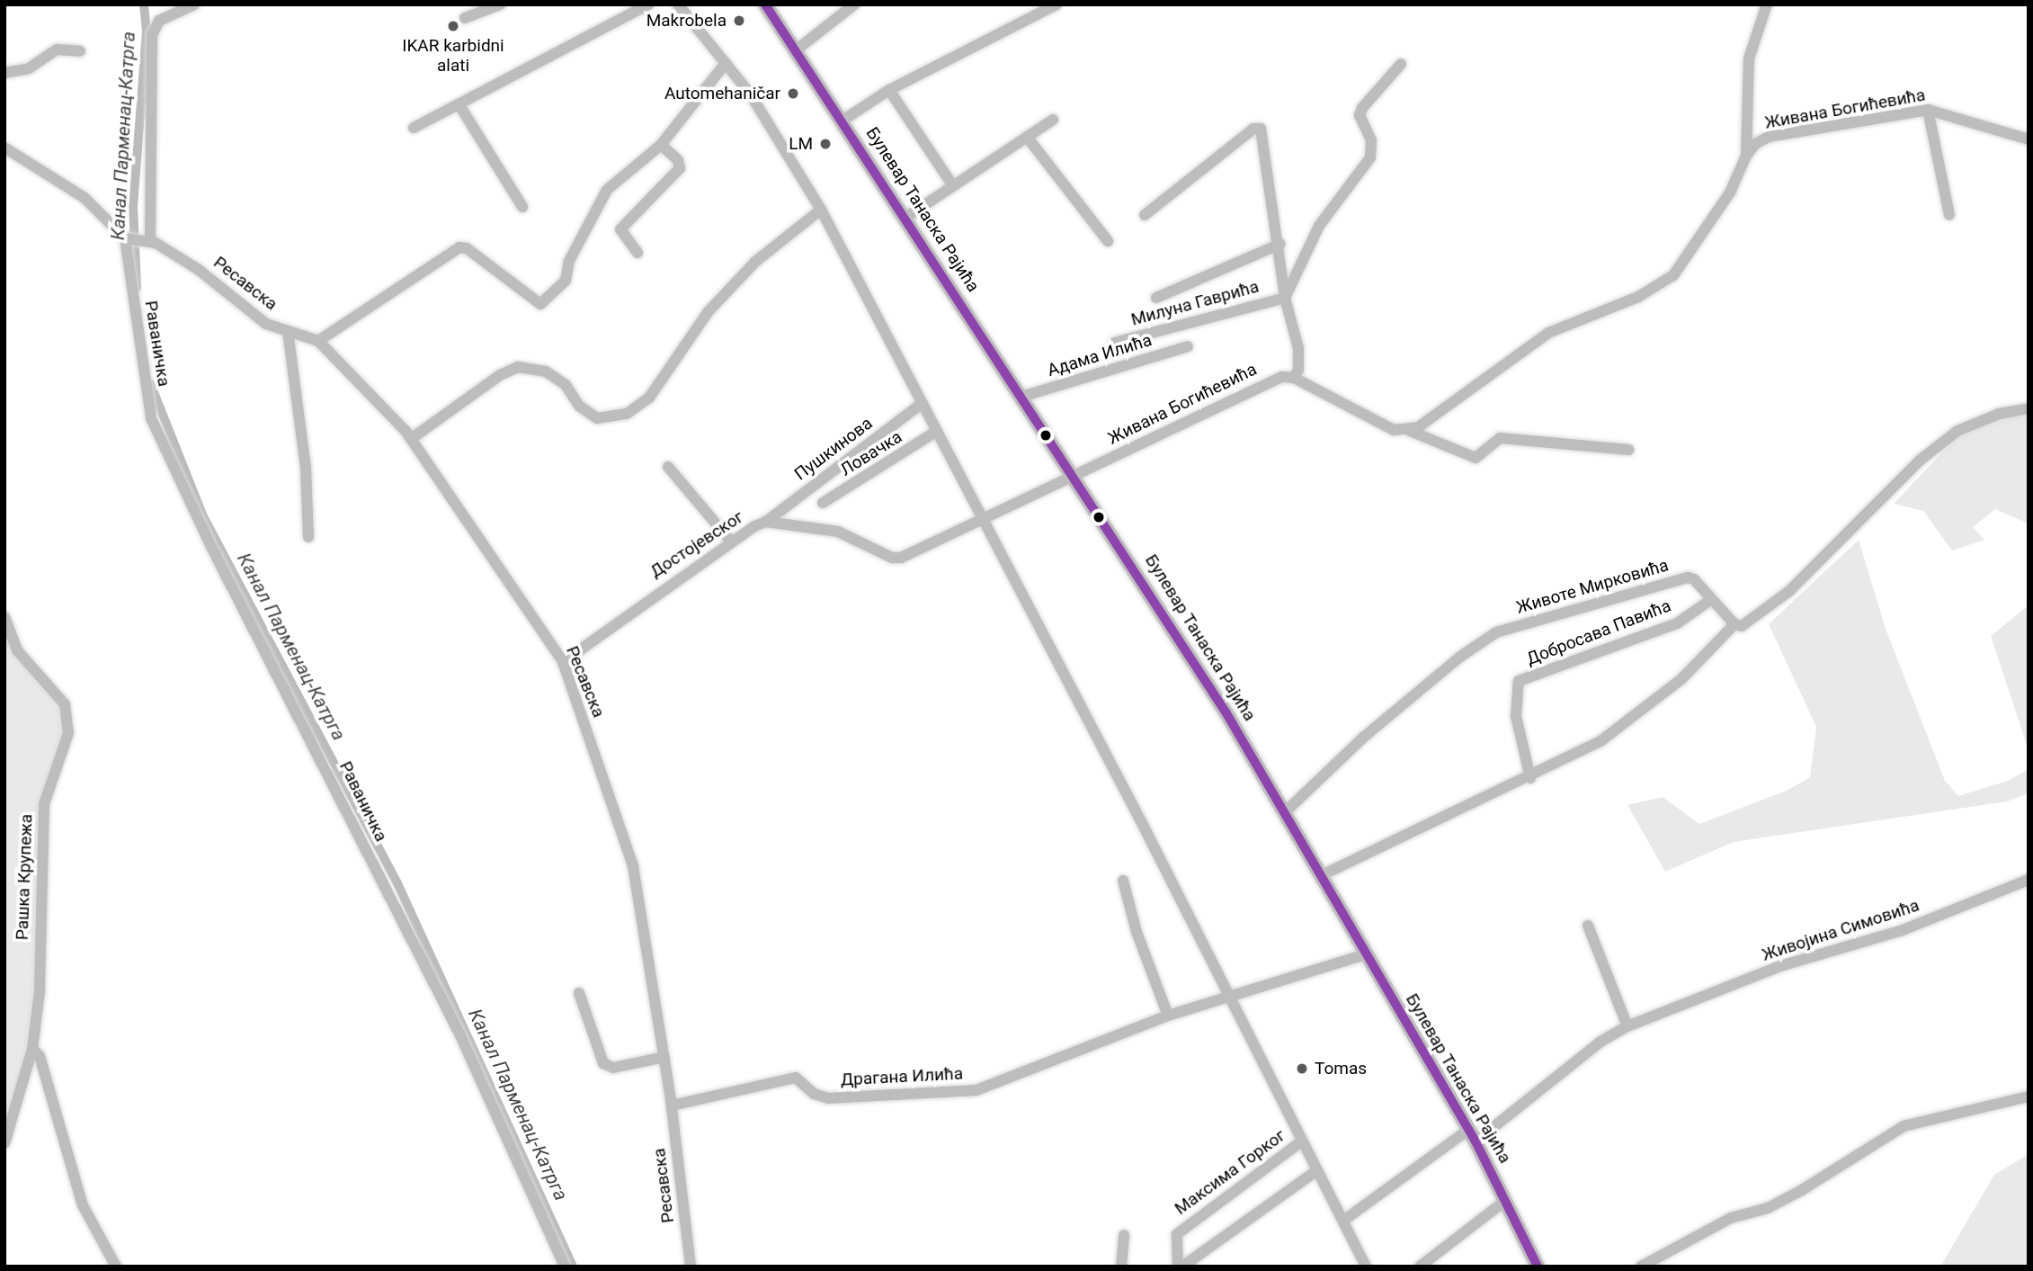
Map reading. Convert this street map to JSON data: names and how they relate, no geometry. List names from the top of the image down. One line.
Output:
{"streets":{"main road":["Булевар Танаска Рајића"],"street":["Живана Богићевића","Ресавска","Милуна Гаврића","Раваничка","Адама Илића","Пушкинова","Ловачка","Достојевског","Животе Мирковића","Добросава Павића","Рашка Крупежа","Живојина Симовића","Драгана Илића","Максима Горког"]},"crossings":[["Живана Богићевића","Булевар Танаска Рајића"],["Живана Богићевића","Милуна Гаврића"],["Живана Богићевића","Достојевског"],["Булевар Танаска Рајића","Адама Илића"],["Булевар Танаска Рајића","Достојевског"],["Булевар Танаска Рајића","Животе Мирковића"],["Булевар Танаска Рајића","Живојина Симовића"],["Ресавска","Раваничка"],["Ресавска","Достојевског"],["Ресавска","Драгана Илића"],["Пушкинова","Достојевског"],["Животе Мирковића","Добросава Павића"]],"water":["Канал Парменац-Катрга"],"places":["Makrobela","IKAR karbidni alati","Automehaničar","LM","Tomas"]}
